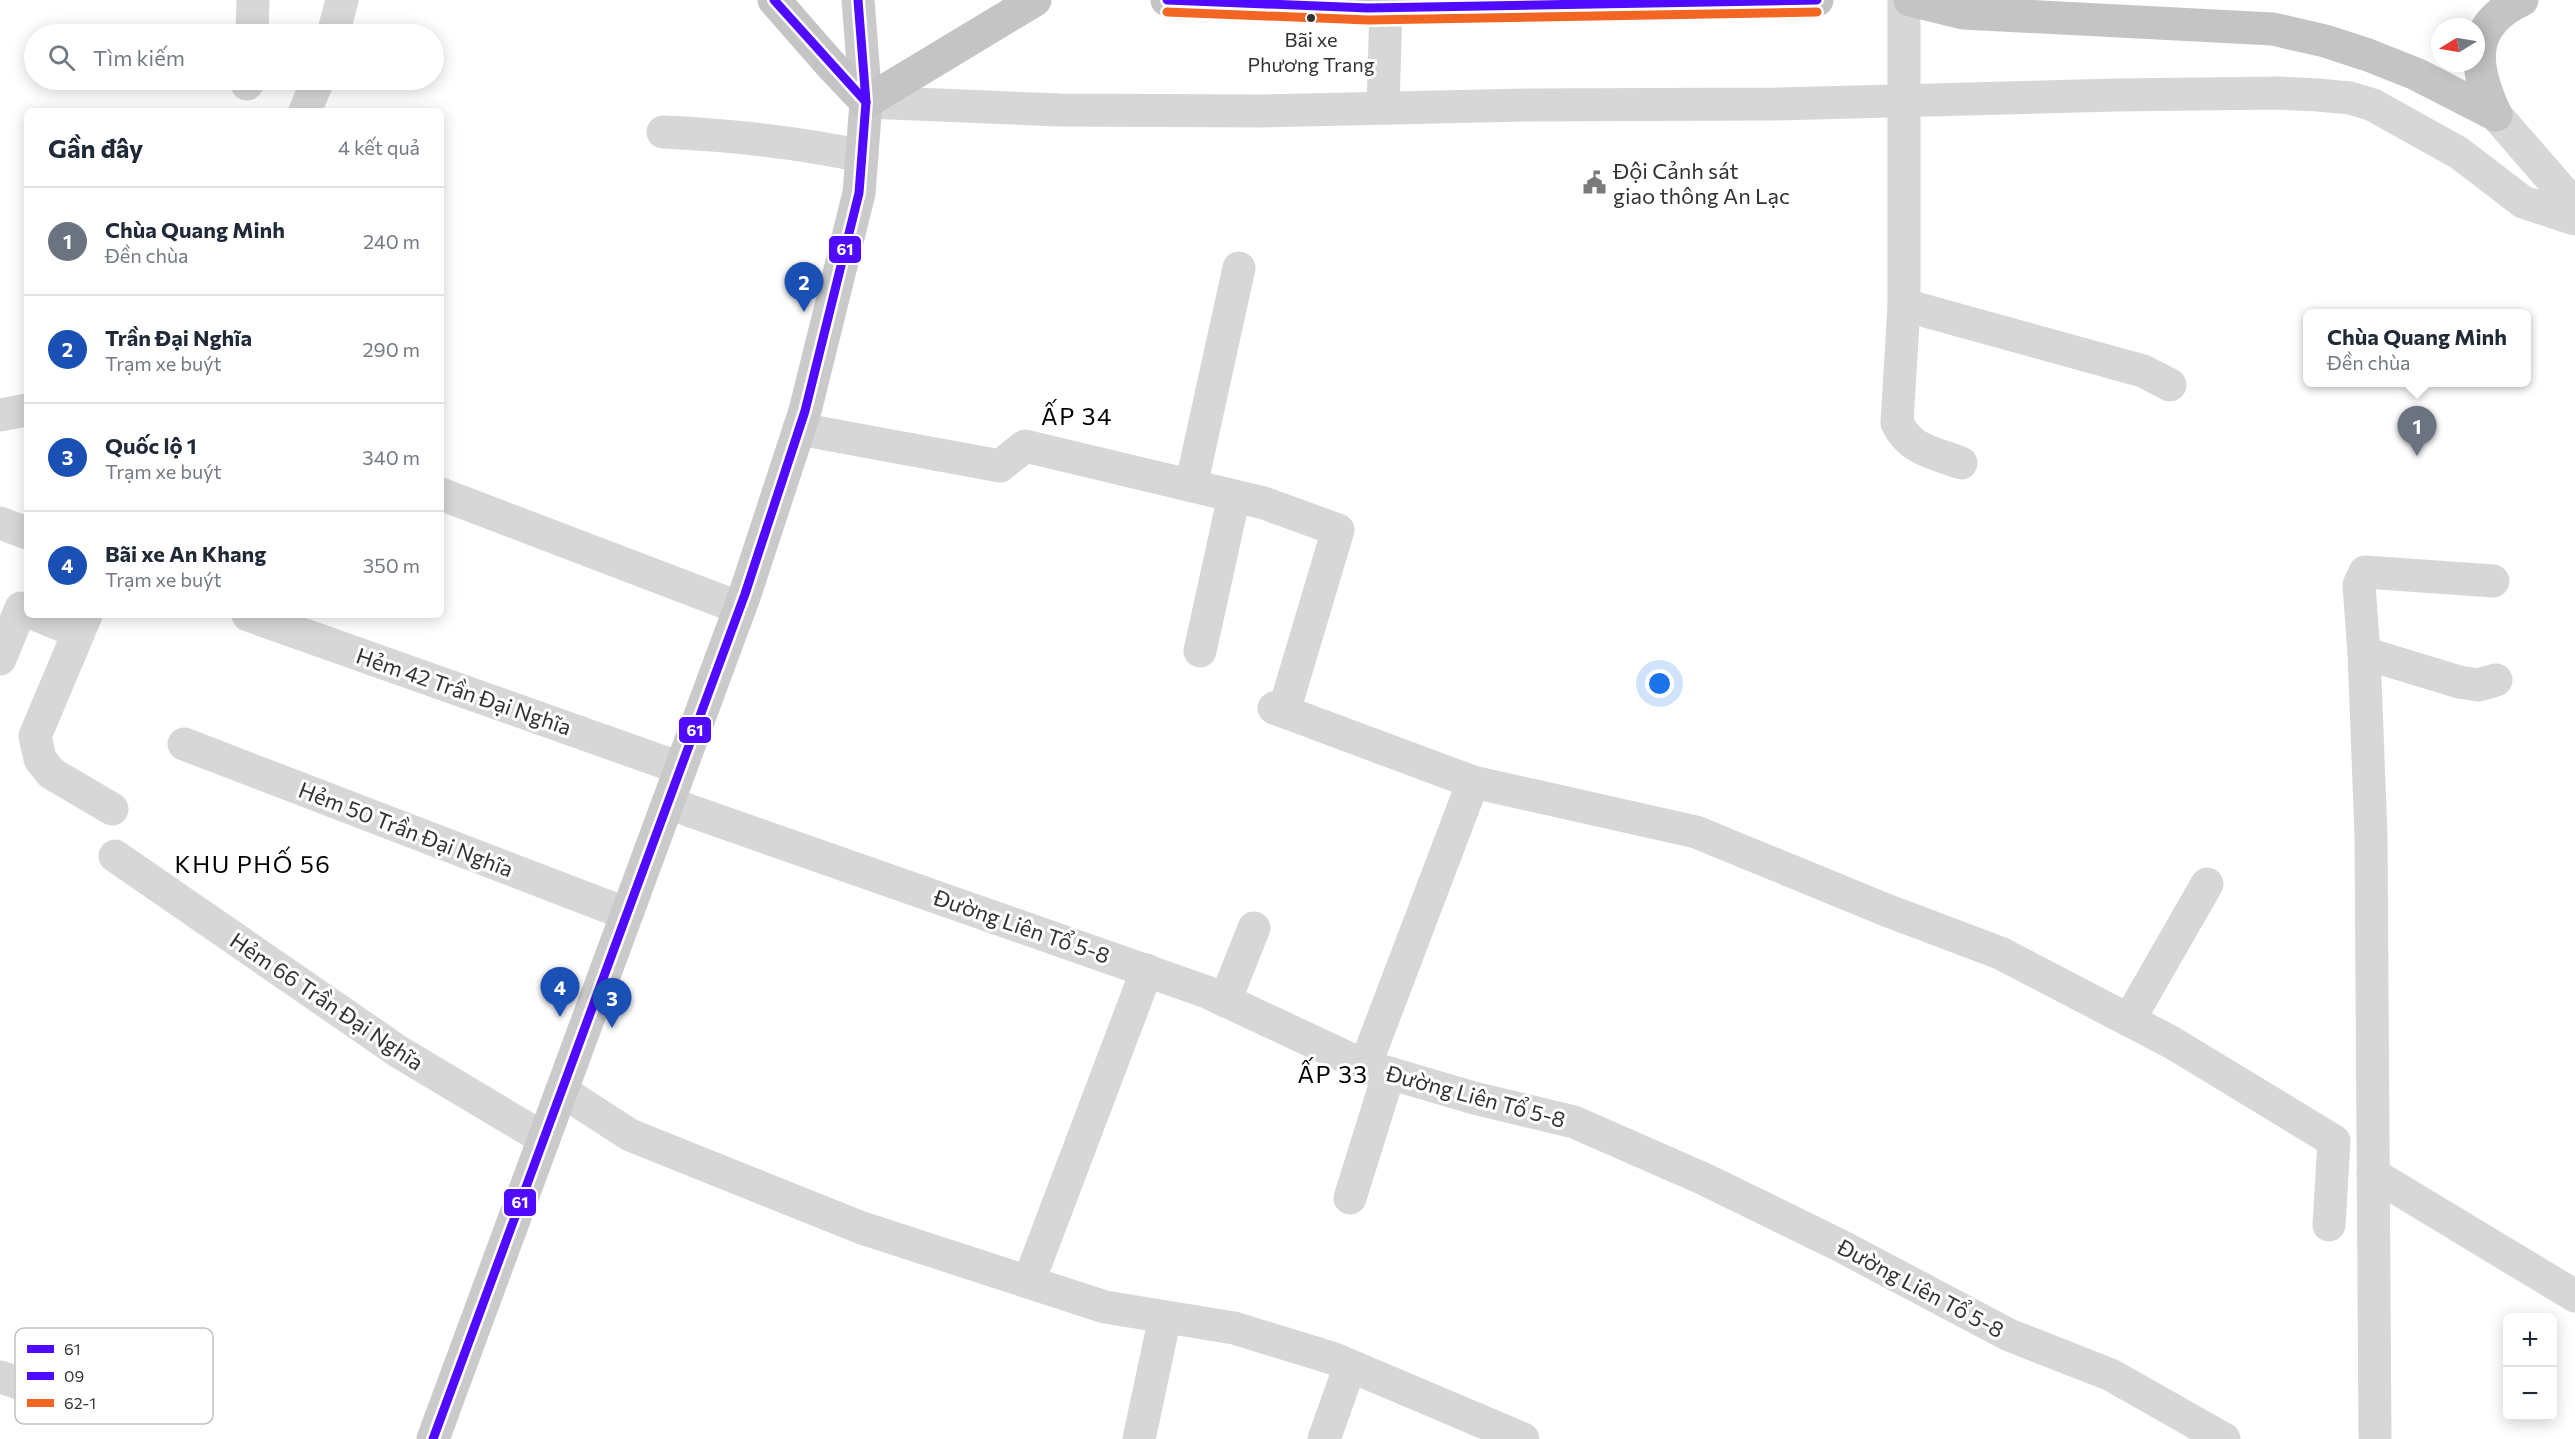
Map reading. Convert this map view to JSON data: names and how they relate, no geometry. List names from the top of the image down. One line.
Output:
{"streets":{"street":["Hẻm 42 Trần Đại Nghĩa","Hẻm 50 Trần Đại Nghĩa","Đường Liên Tổ 5-8","Hẻm 66 Trần Đại Nghĩa"]},"districts":["ẤP 34","KHU PHỐ 56","ẤP 33"],"places":{"other":["Bãi xe Phương Trang"],"public building":["Đội Cảnh sát giao thông An Lạc"]},"lines":["transit line 61","transit line 09","transit line 62-1"],"legend":["61","09","62-1"],"north":"left","page":{"search":"Tìm kiếm","heading":["Gần đây","4 kết quả"],"list":[{"mark":"1","name":"Chùa Quang Minh","note":"Đền chùa","value":"240 m"},{"mark":"2","name":"Trần Đại Nghĩa","note":"Trạm xe buýt","value":"290 m"},{"mark":"3","name":"Quốc lộ 1","note":"Trạm xe buýt","value":"340 m"},{"mark":"4","name":"Bãi xe An Khang","note":"Trạm xe buýt","value":"350 m"}],"pins":["2","1","4","3"],"popup":["Chùa Quang Minh","Đền chùa"],"map_buttons":["+","−"]}}
